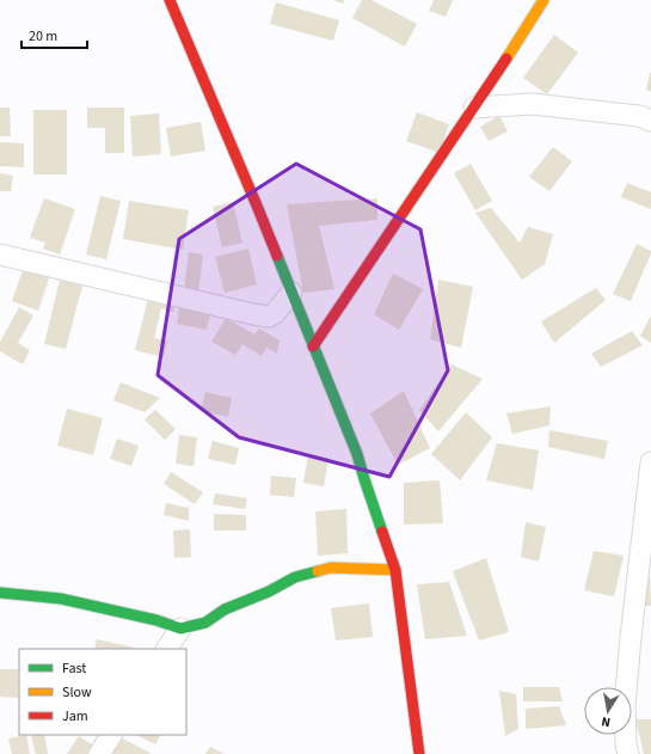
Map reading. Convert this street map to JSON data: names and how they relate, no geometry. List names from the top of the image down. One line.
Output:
{"legend":["Fast","Slow","Jam"],"scale_bar":"20 m","north":"bottom"}
